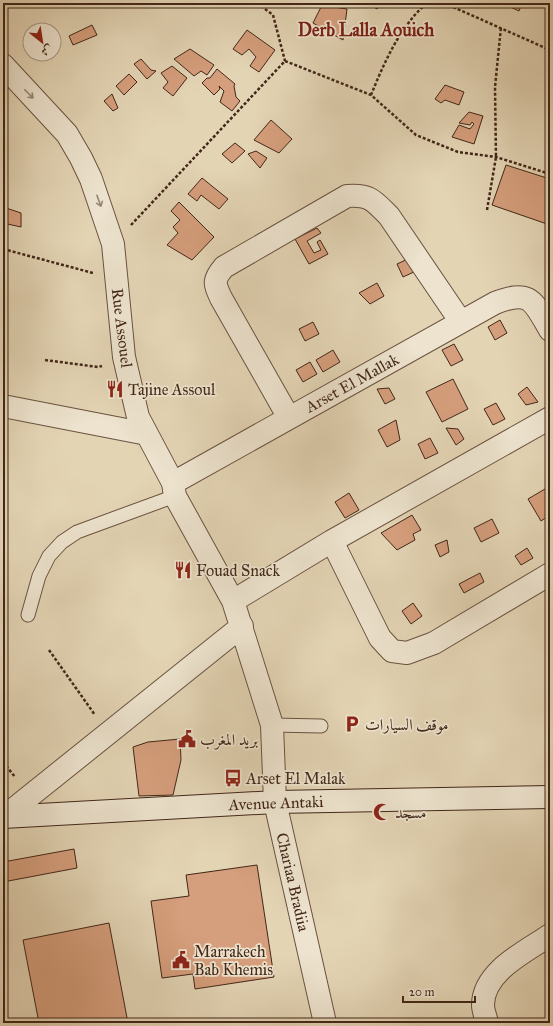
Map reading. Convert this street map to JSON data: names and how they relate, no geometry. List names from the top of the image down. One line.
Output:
{"streets":{"street":["Rue Assouel","Arset El Mallak","Avenue Antaki","Chariaa Bradiia"]},"crossings":[["Rue Assouel","Arset El Mallak"],["Rue Assouel","Chariaa Bradiia"],["Avenue Antaki","Chariaa Bradiia"]],"one_way":["Rue Assouel"],"districts":["Derb Lalla Aouich"],"places":{"restaurant":["Tajine Assoul","Fouad Snack"],"parking":["موقف السيارات"],"public building":["بريد المغرب","Marrakech Bab Khemis"],"bus stop":["Arset El Malak"],"mosque":["مسجد"]},"scale_bar":"20 m","north":"bottom right"}
